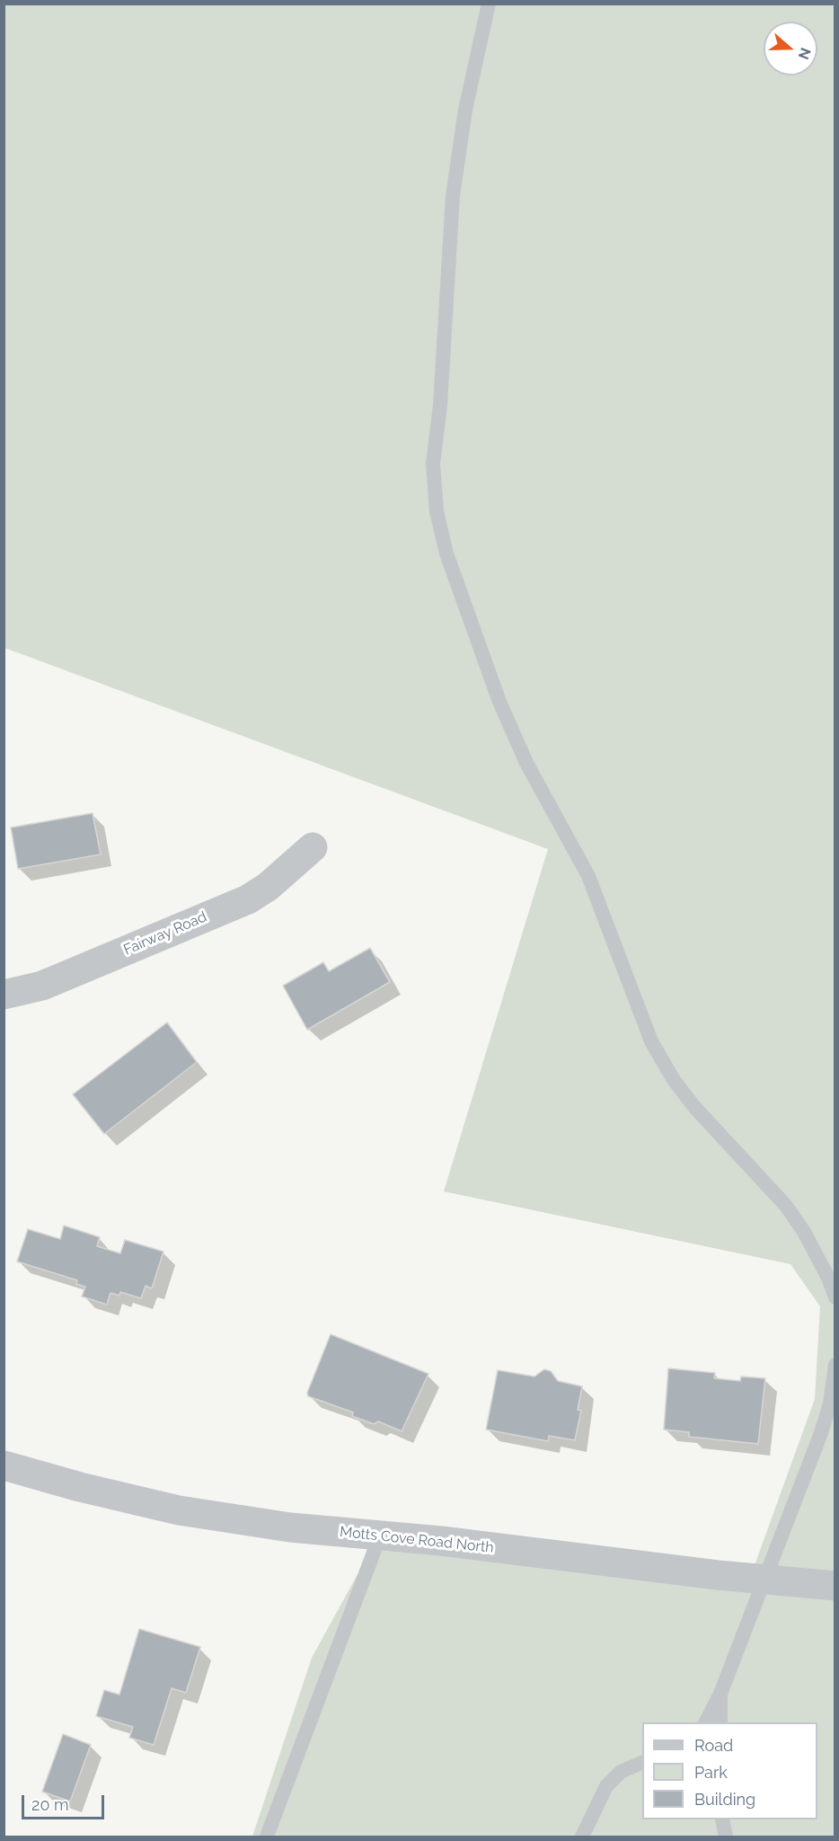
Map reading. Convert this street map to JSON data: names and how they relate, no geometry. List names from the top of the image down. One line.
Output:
{"streets":{"street":["Fairway Road","Motts Cove Road North"]},"legend":["Road","Park","Building"],"scale_bar":"20 m","north":"right"}
